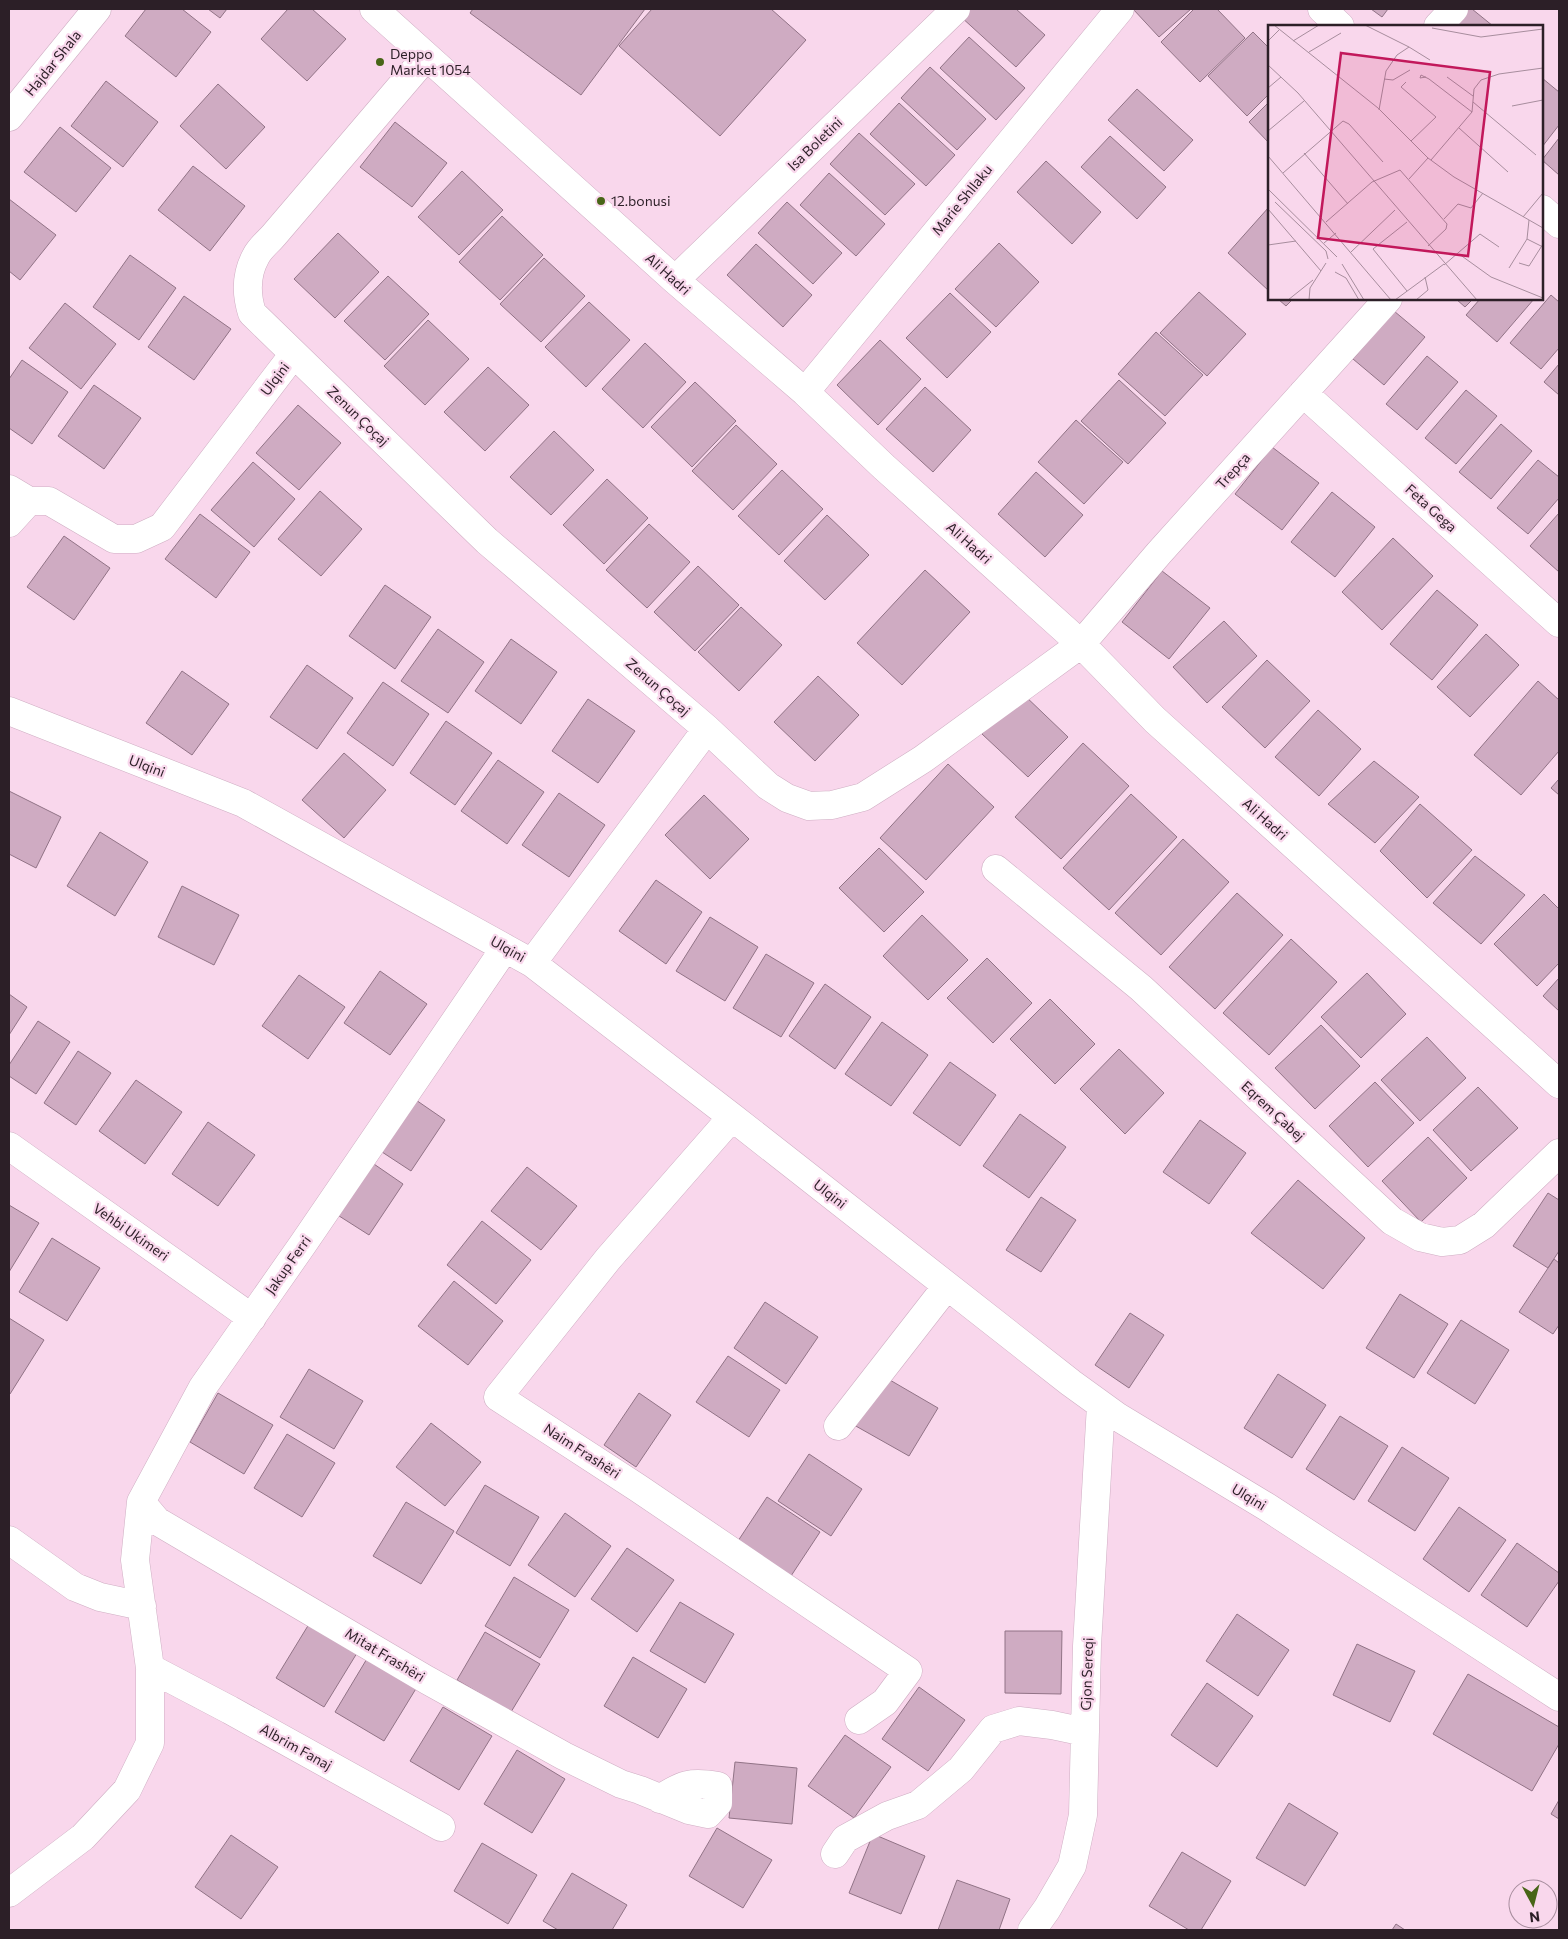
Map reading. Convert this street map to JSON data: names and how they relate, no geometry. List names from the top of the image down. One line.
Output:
{"streets":{"street":["Hajdar Shala","Isa Boletini","Marie Shllaku","Ali Hadri","Ulqini","Zenun Çoçaj","Trepça","Feta Gega","Eqrem Çabej","Vehbi Ukimeri","Jakup Ferri","Naim Frashëri","Mitat Frashëri","Gjon Sereqi","Albrim Fanaj"]},"crossings":[["Isa Boletini","Ali Hadri"],["Marie Shllaku","Ali Hadri"],["Ali Hadri","Zenun Çoçaj"],["Ali Hadri","Trepça"],["Ulqini","Zenun Çoçaj"],["Ulqini","Jakup Ferri"],["Ulqini","Naim Frashëri"],["Ulqini","Gjon Sereqi"],["Zenun Çoçaj","Trepça"],["Trepça","Feta Gega"],["Vehbi Ukimeri","Jakup Ferri"],["Jakup Ferri","Mitat Frashëri"]],"places":["Deppo Market 1054","12.bonusi"],"north":"bottom"}
